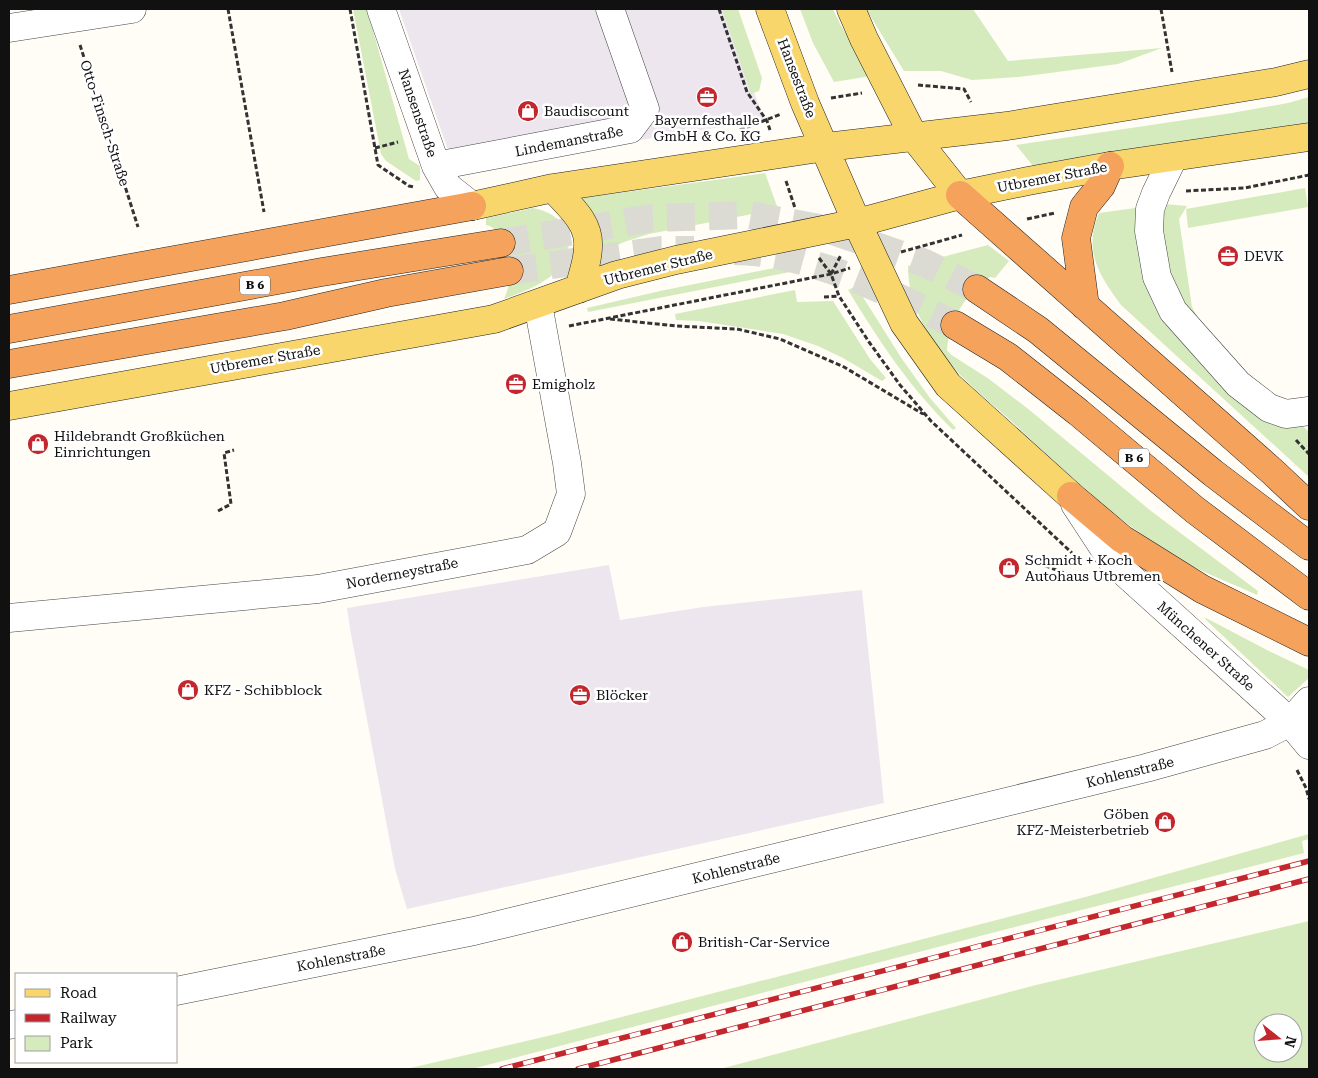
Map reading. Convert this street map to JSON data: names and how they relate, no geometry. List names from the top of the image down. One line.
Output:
{"streets":{"highway":["B 6"],"main road":["Hansestraße","Utbremer Straße"],"street":["Nansenstraße","Lindemanstraße","Norderneystraße","Münchener Straße","Kohlenstraße"],"path":["Otto-Finsch-Straße"]},"crossings":[["Hansestraße","Utbremer Straße"],["Hansestraße","Münchener Straße"],["Nansenstraße","Lindemanstraße"],["Utbremer Straße","Norderneystraße"],["Münchener Straße","Kohlenstraße"]],"places":{"office":["Bayernfesthalle GmbH & Co. KG","DEVK","Emigholz","Blöcker"],"shop":["Baudiscount","Hildebrandt Großküchen Einrichtungen","Schmidt + Koch Autohaus Utbremen","KFZ - Schibblock","Göben KFZ-Meisterbetrieb","British-Car-Service"]},"legend":["Road","Railway","Park"],"north":"right"}
